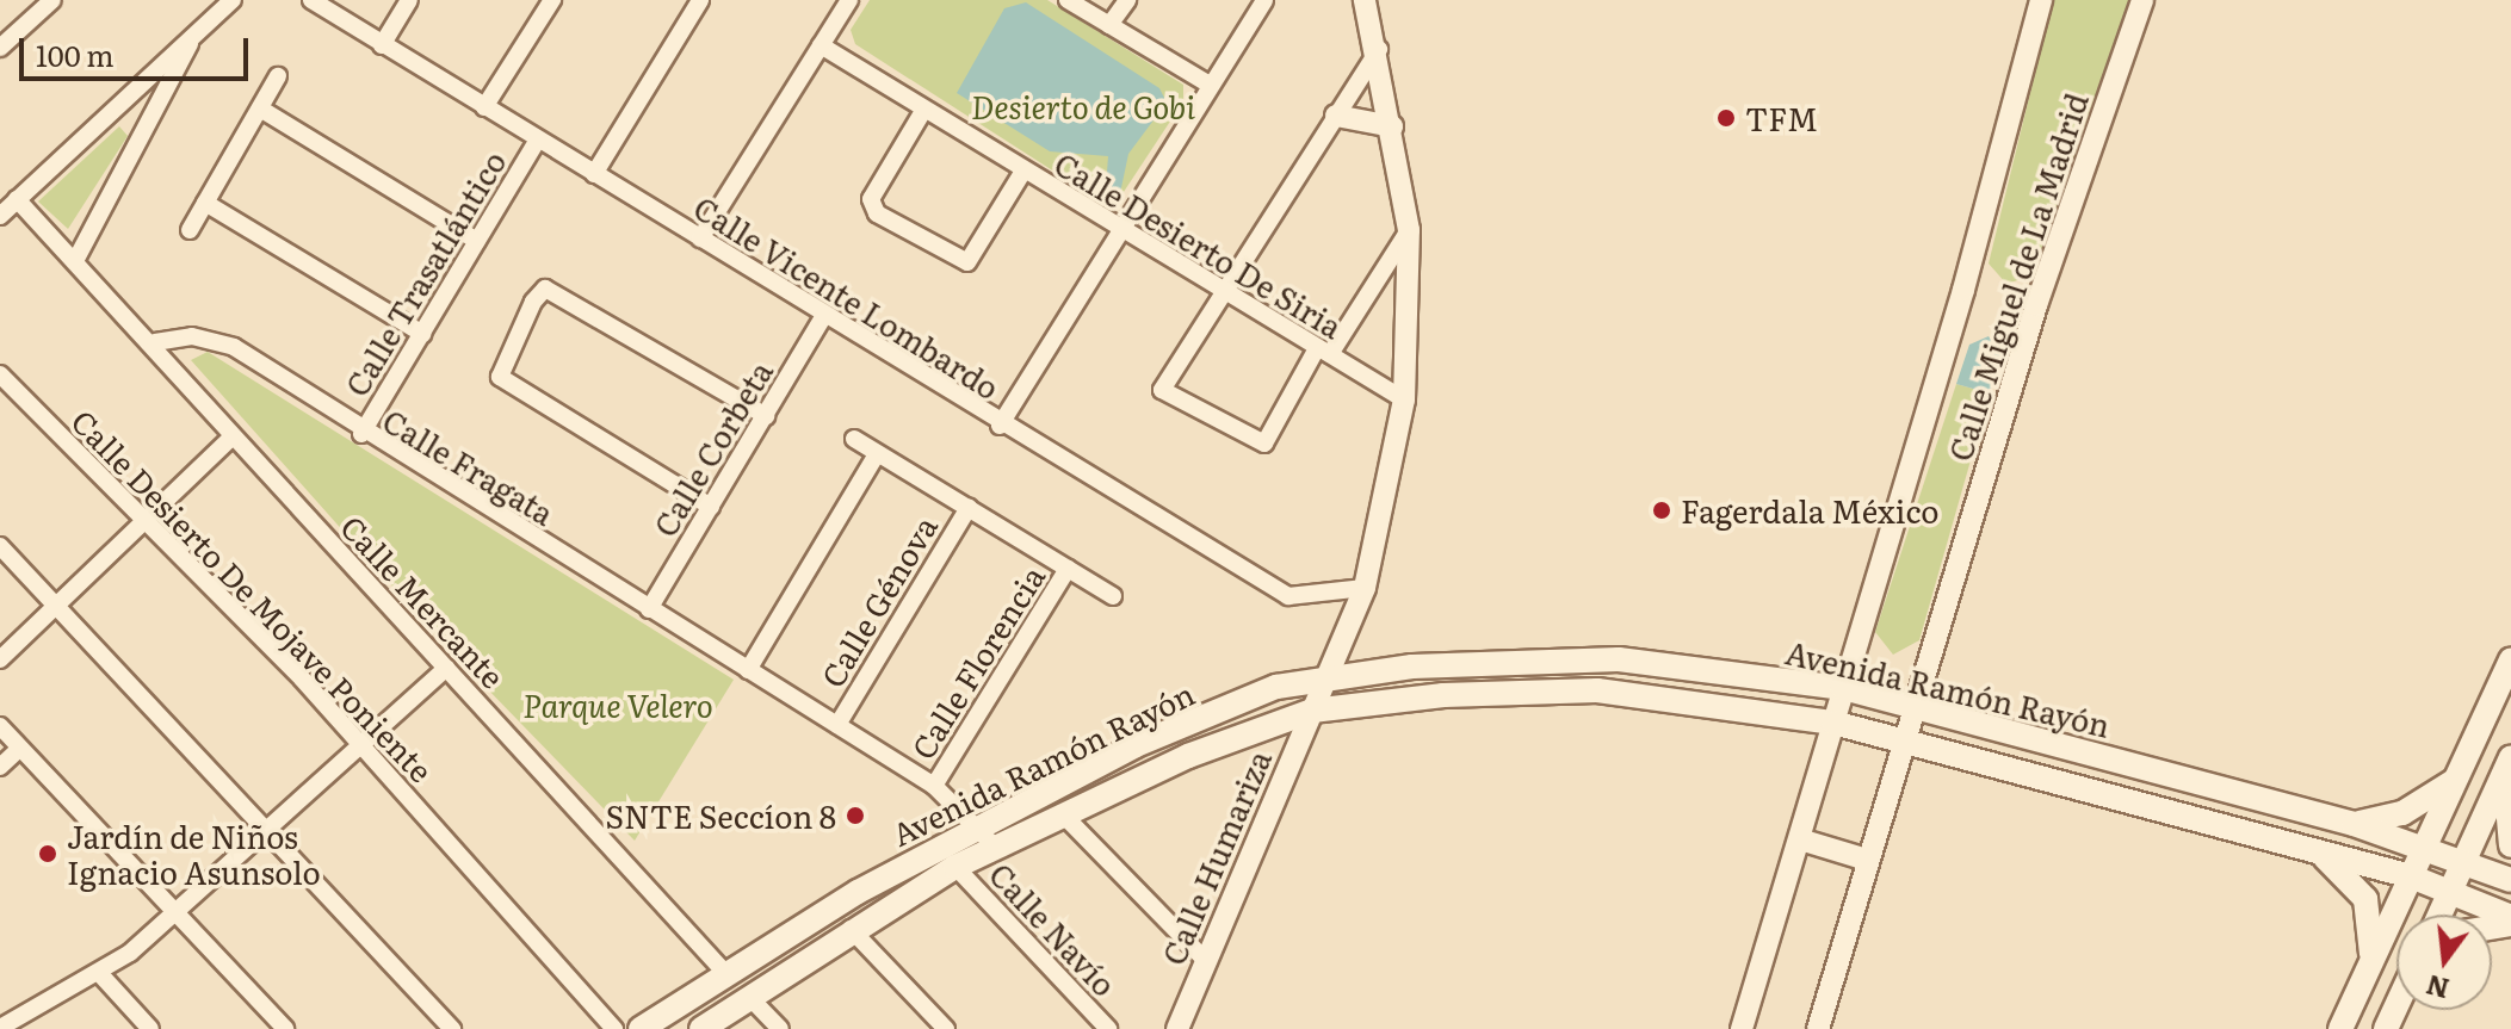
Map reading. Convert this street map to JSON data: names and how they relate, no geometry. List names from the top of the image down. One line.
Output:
{"streets":{"main road":["Avenida Ramón Rayón"],"street":["Calle Desierto De Siria","Calle Trasatlántico","Calle Miguel de La Madrid","Calle Vicente Lombardo","Calle Corbeta","Calle Fragata","Calle Desierto De Mojave Poniente","Calle Mercante","Calle Génova","Calle Florencia","Calle Humariza","Calle Navío"]},"crossings":[["Calle Desierto De Siria","Calle Vicente Lombardo"],["Calle Desierto De Siria","Calle Humariza"],["Calle Trasatlántico","Calle Vicente Lombardo"],["Calle Trasatlántico","Calle Fragata"],["Calle Miguel de La Madrid","Avenida Ramón Rayón"],["Calle Vicente Lombardo","Calle Corbeta"],["Calle Vicente Lombardo","Calle Humariza"],["Calle Corbeta","Calle Fragata"],["Calle Fragata","Calle Mercante"],["Calle Fragata","Calle Génova"],["Calle Fragata","Calle Florencia"],["Calle Fragata","Avenida Ramón Rayón"],["Calle Mercante","Avenida Ramón Rayón"],["Avenida Ramón Rayón","Calle Humariza"],["Avenida Ramón Rayón","Calle Navío"]],"parks":["Desierto de Gobi","Parque Velero"],"places":["TFM","Fagerdala México","SNTE Seccíon 8","Jardín de Niños Ignacio Asunsolo"],"scale_bar":"100 m","north":"bottom"}
